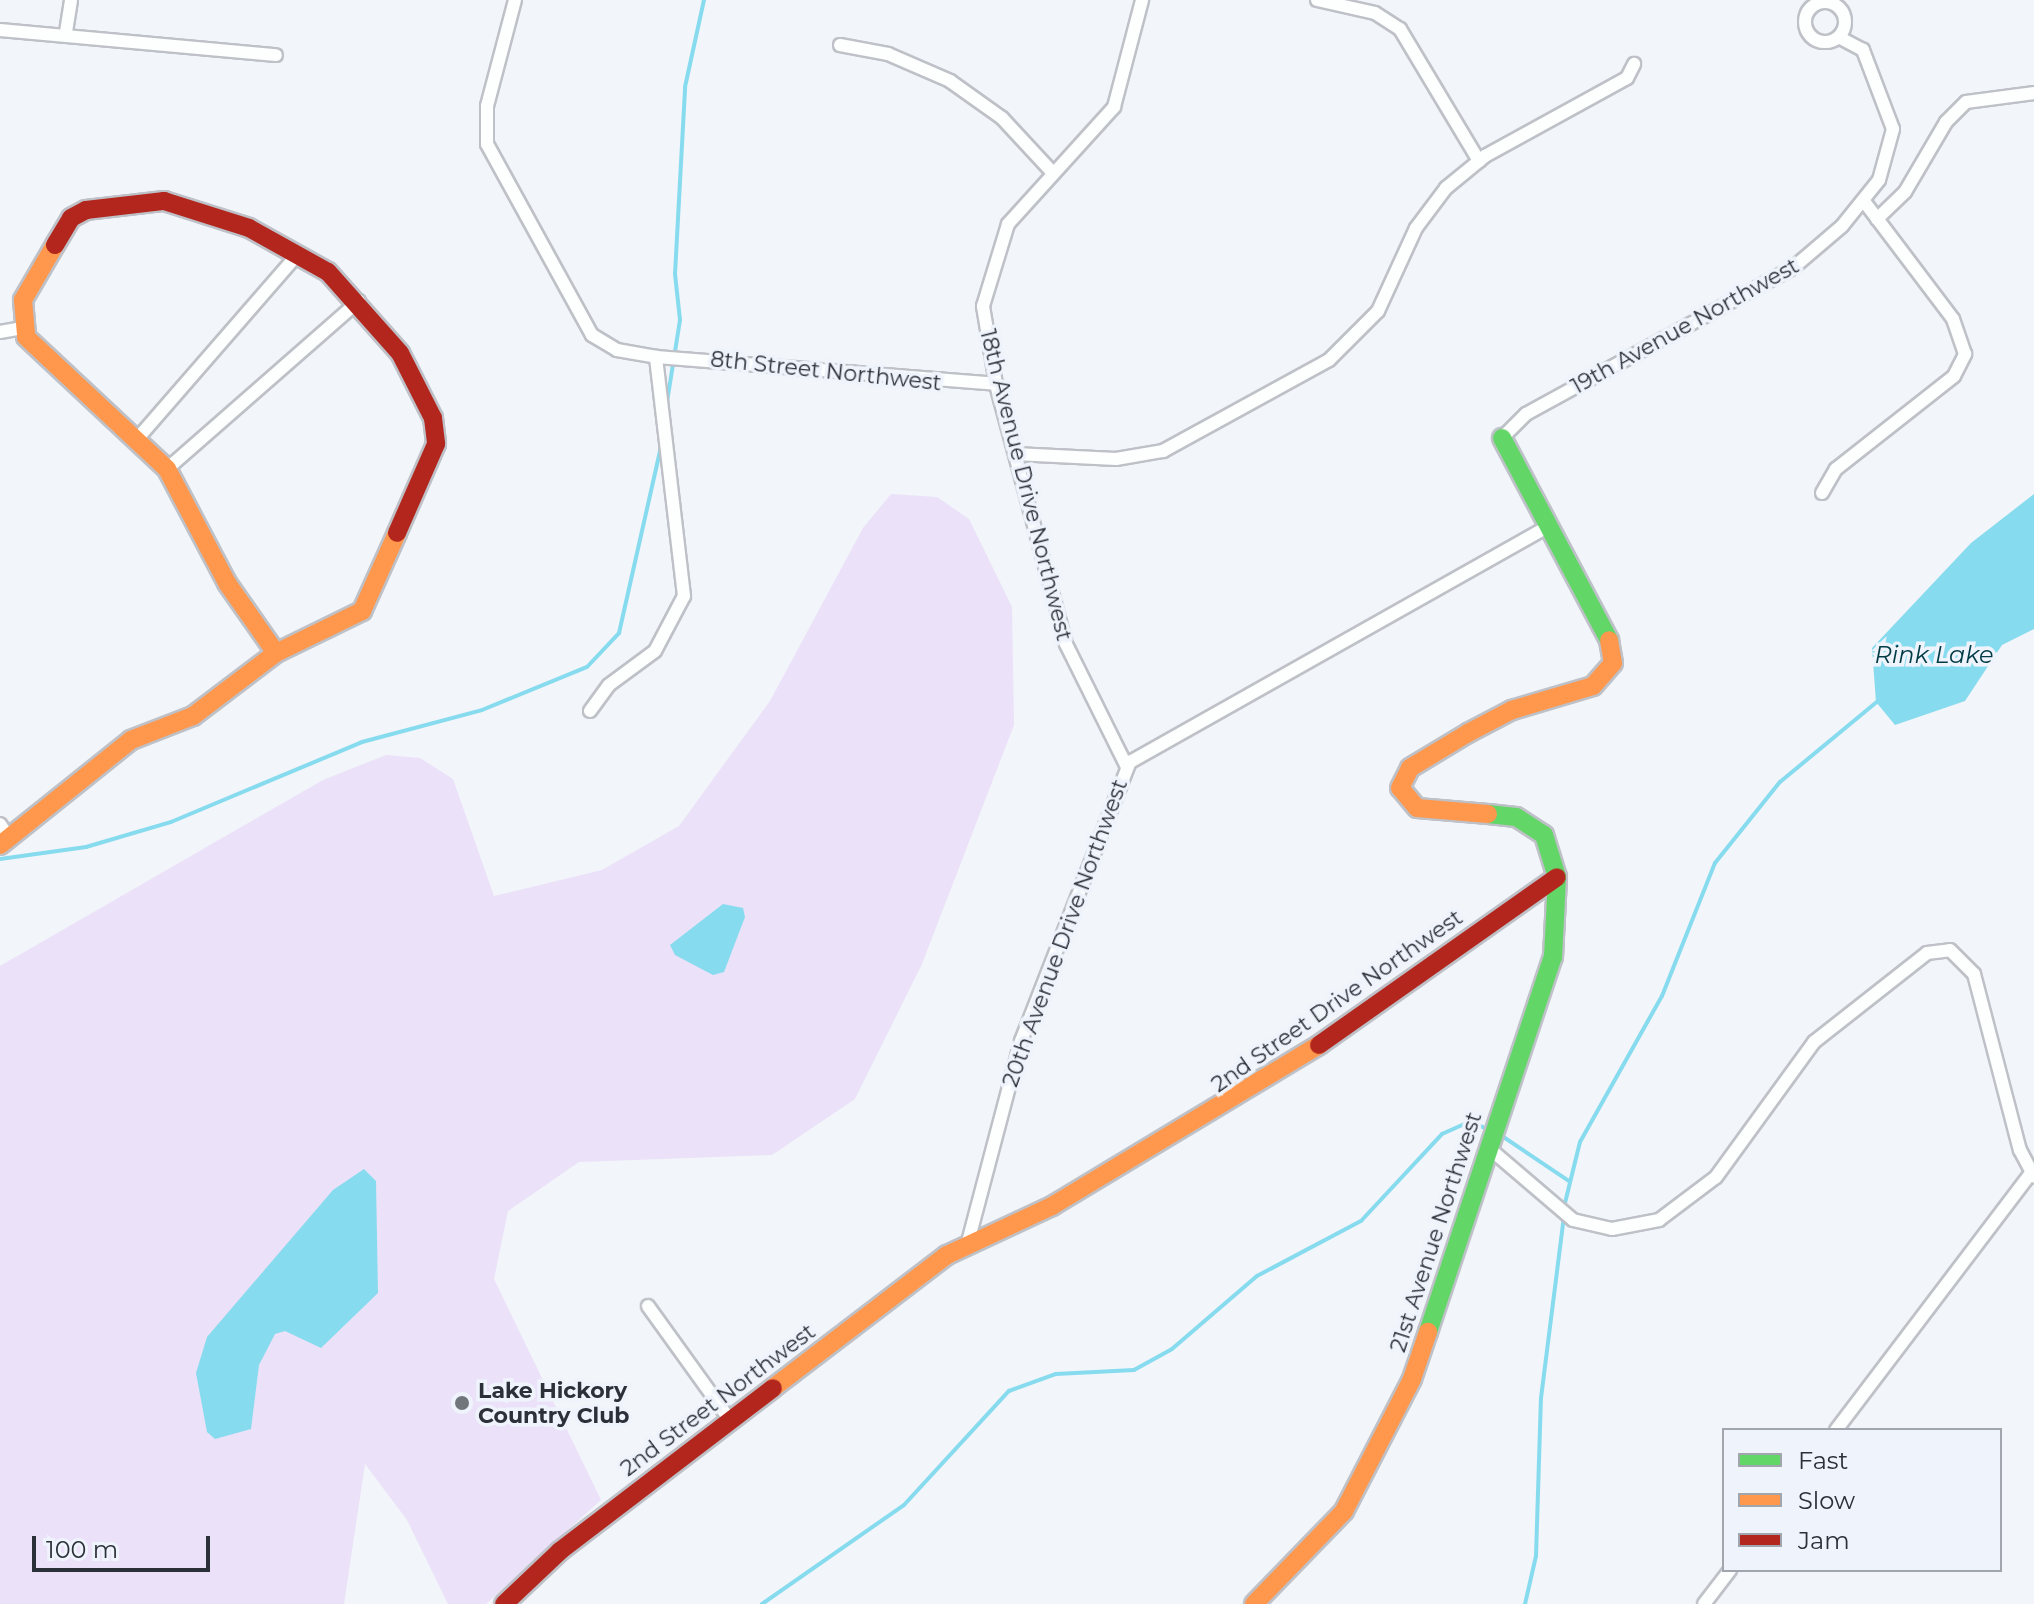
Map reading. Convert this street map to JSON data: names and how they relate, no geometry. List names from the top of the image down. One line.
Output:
{"streets":{"street":["19th Avenue Northwest","8th Street Northwest","18th Avenue Drive Northwest","20th Avenue Drive Northwest","2nd Street Drive Northwest","21st Avenue Northwest","2nd Street Northwest"]},"crossings":[["8th Street Northwest","18th Avenue Drive Northwest"],["18th Avenue Drive Northwest","20th Avenue Drive Northwest"],["20th Avenue Drive Northwest","2nd Street Drive Northwest"],["20th Avenue Drive Northwest","2nd Street Northwest"],["2nd Street Drive Northwest","21st Avenue Northwest"],["2nd Street Drive Northwest","2nd Street Northwest"]],"water":["Rink Lake"],"places":["Lake Hickory Country Club"],"legend":["Fast","Slow","Jam"],"scale_bar":"100 m"}
